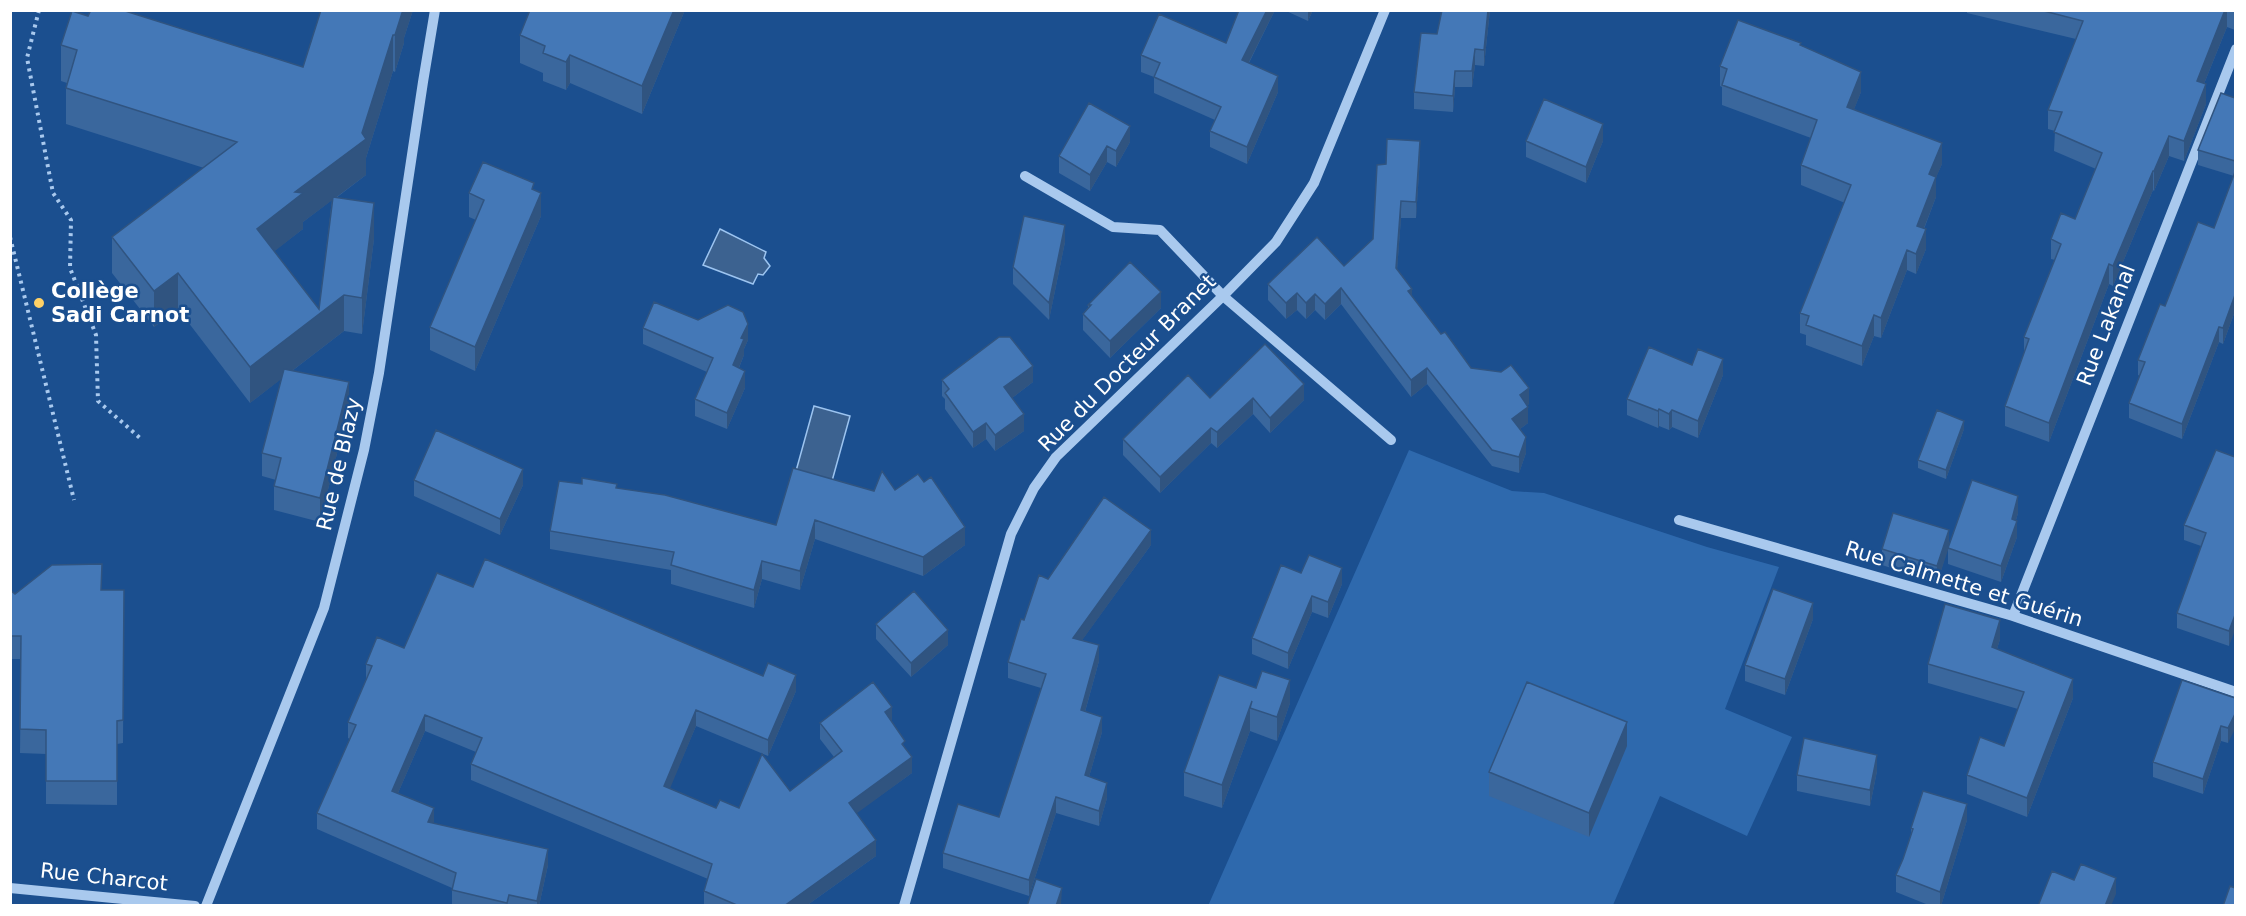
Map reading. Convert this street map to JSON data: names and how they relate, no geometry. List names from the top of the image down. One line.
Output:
{"streets":{"street":["Rue Lakanal","Rue du Docteur Branet","Rue de Blazy","Rue Calmette et Guérin","Rue Charcot"]},"crossings":[["Rue Lakanal","Rue Calmette et Guérin"]],"places":["Collège Sadi Carnot"]}
